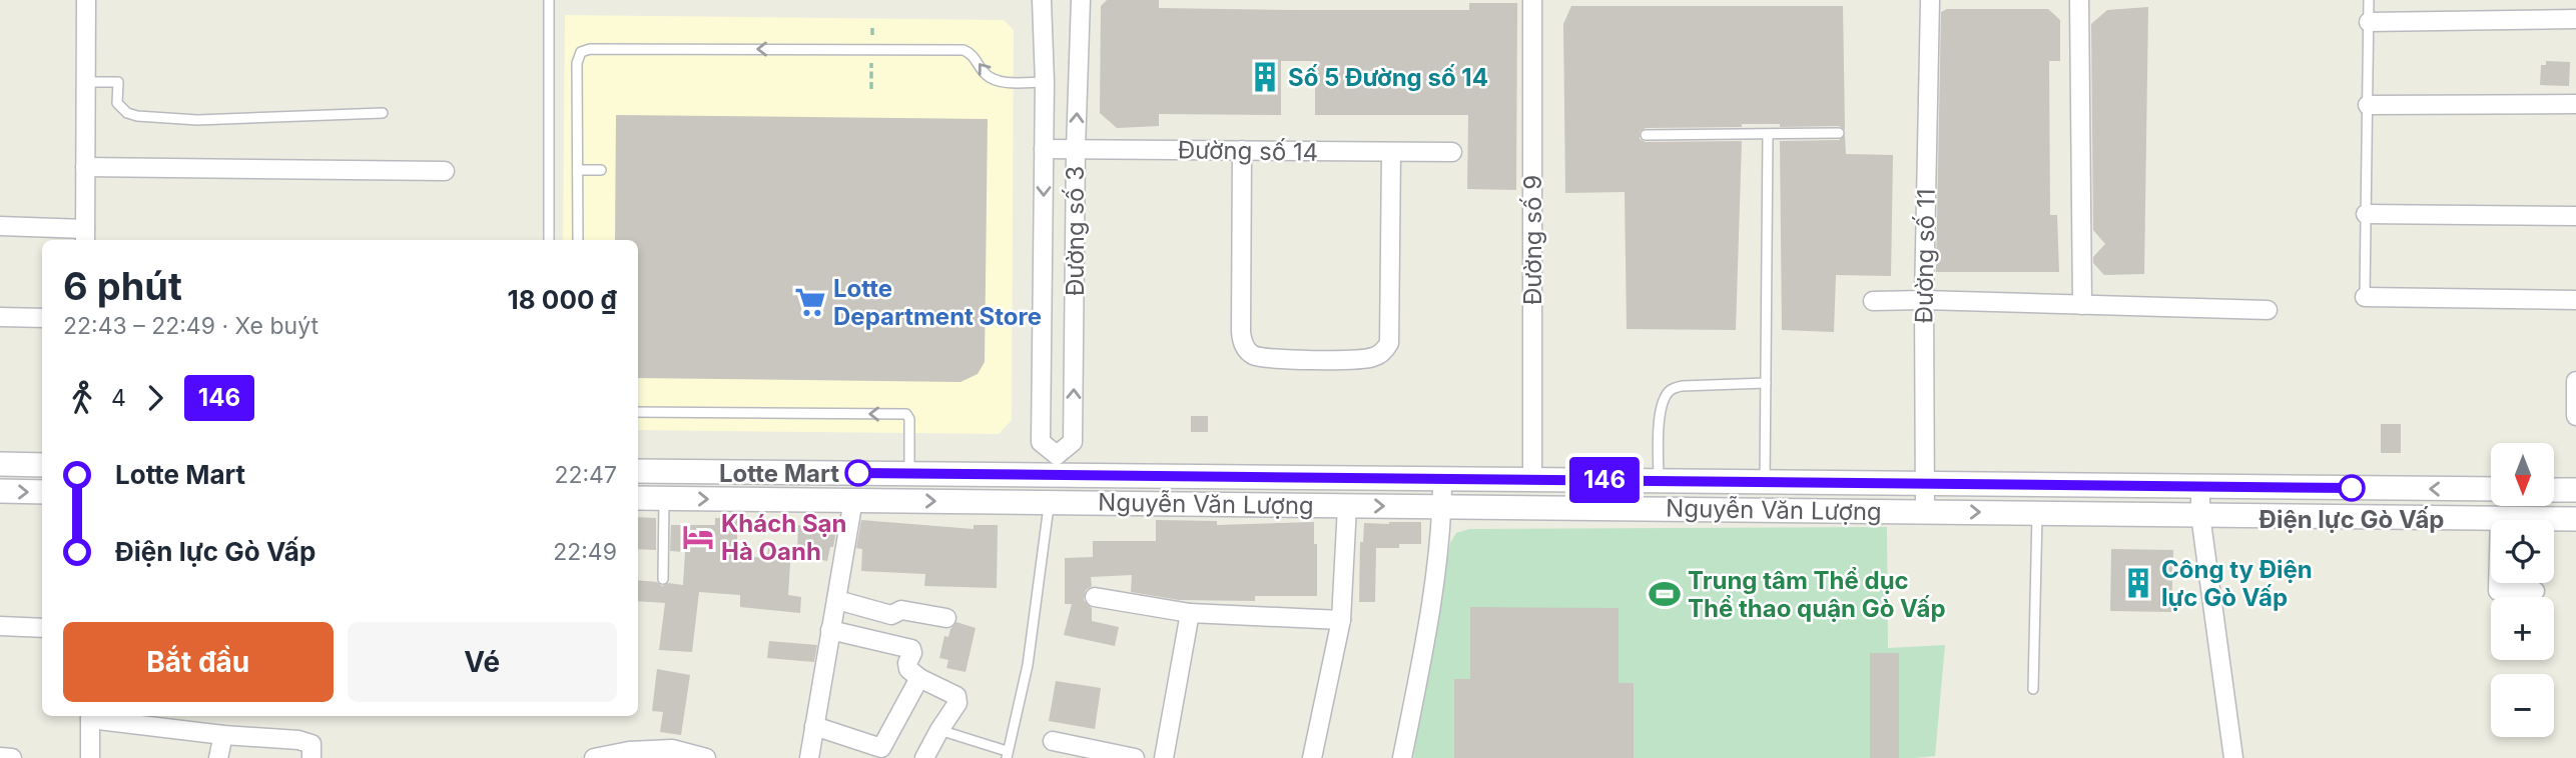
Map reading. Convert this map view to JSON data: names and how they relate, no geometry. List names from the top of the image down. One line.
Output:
{"streets":{"street":["Đường số 14","Đường số 3","Đường số 9","Đường số 11","Nguyễn Văn Lượng"]},"crossings":[["Đường số 14","Đường số 3"],["Đường số 3","Nguyễn Văn Lượng"],["Đường số 9","Nguyễn Văn Lượng"],["Đường số 11","Nguyễn Văn Lượng"]],"places":{"building":["Số 5 Đường số 14","Công ty Điện lực Gò Vấp"],"supermarket":["Lotte Department Store"],"other":["Lotte Mart","Điện lực Gò Vấp"],"hotel":["Khách Sạn Hà Oanh"],"sports":["Trung tâm Thể dục Thể thao quận Gò Vấp"]},"lines":["bus line 146"],"north":"bottom","page":{"on_map":"146","heading":["6 phút","22:43 – 22:49 · Xe buýt","18 000 ₫"],"legs":["4","146"],"list":[{"name":"Lotte Mart","value":"22:47"},{"name":"Điện lực Gò Vấp","value":"22:49"}],"map_buttons":["+","−"],"buttons":["Bắt đầu","Vé"]}}
